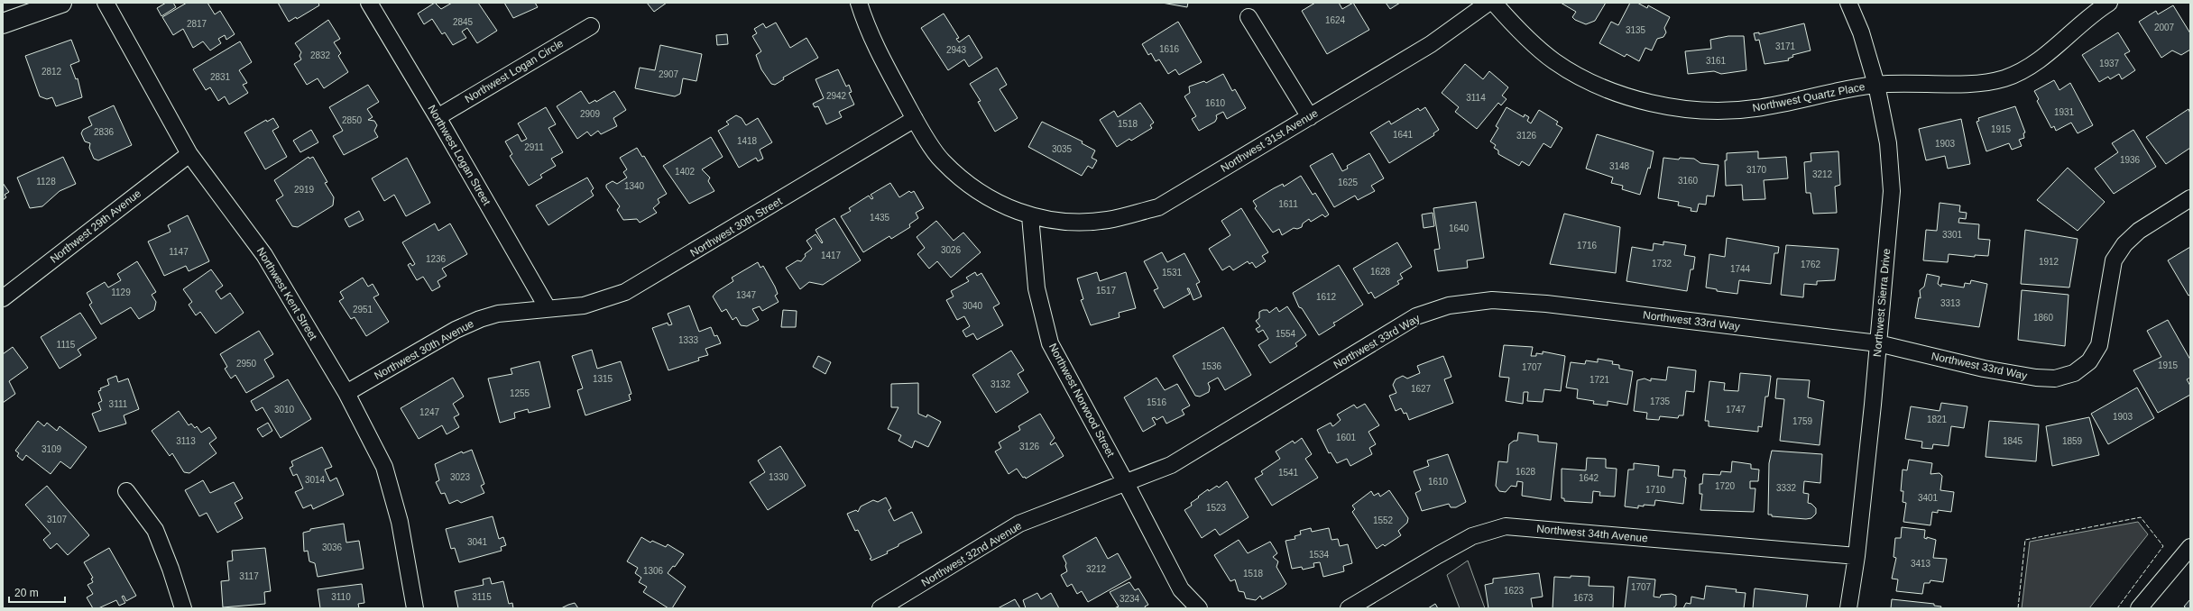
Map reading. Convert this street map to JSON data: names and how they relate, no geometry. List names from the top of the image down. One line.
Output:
{"streets":{"street":["Northwest Logan Circle","Northwest Quartz Place","Northwest 31st Avenue","Northwest Logan Street","Northwest 29th Avenue","Northwest 30th Street","Northwest Kent Street","Northwest Sierra Drive","Northwest 33rd Way","Northwest 30th Avenue","Northwest Norwood Street","Northwest 34th Avenue","Northwest 32nd Avenue"]},"crossings":[["Northwest Logan Circle","Northwest Logan Street"],["Northwest Quartz Place","Northwest Sierra Drive"],["Northwest 31st Avenue","Northwest Norwood Street"],["Northwest Logan Street","Northwest 30th Street"],["Northwest Logan Street","Northwest 30th Avenue"],["Northwest 29th Avenue","Northwest Kent Street"],["Northwest 30th Street","Northwest 30th Avenue"],["Northwest Kent Street","Northwest 30th Avenue"],["Northwest Sierra Drive","Northwest 33rd Way"],["Northwest Sierra Drive","Northwest 34th Avenue"],["Northwest 33rd Way","Northwest Norwood Street"],["Northwest 33rd Way","Northwest 32nd Avenue"],["Northwest Norwood Street","Northwest 32nd Avenue"]],"house_numbers":["1624","2845","2817","2007","3135","3171","1616","2943","2832","3161","1937","2812","2907","2831","2942","3114","1610","1931","2909","2850","1518","1915","2836","1641","3126","1418","1903","2911","3035","1936","3148","3170","1402","3212","3160","1128","1625","1340","2919","1611","1435","1640","3301","1716","3026","1147","1417","1236","1912","1732","1762","1744","1628","1531","1517","1129","1347","1612","3313","3040","2951","1860","1554","1333","1115","2950","1915","1536","1707","1315","1721","3132","1627","1255","1735","1516","3111","3010","1747","1247","1903","1821","1759","1601","3113","1845","1859","3126","3109","1628","1541","3023","1330","1642","3014","1610","1720","3332","1710","3401","1523","3107","1552","3041","3036","1534","3413","3212","1306","1518","3117","1707","1623","3110","3115","1673","3234"],"scale_bar":"20 m"}
